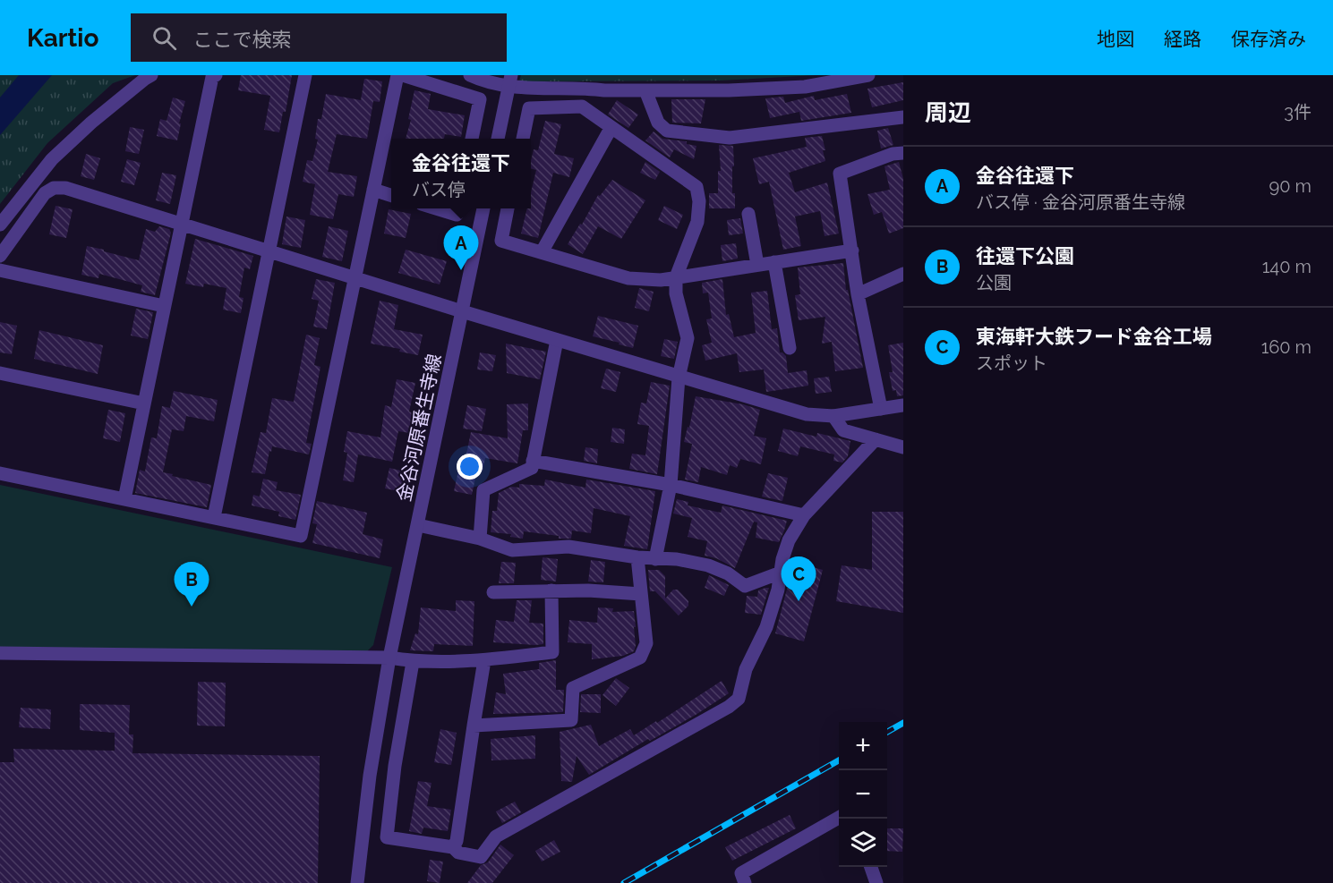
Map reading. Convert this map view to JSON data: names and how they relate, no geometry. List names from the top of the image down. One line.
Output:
{"streets":{"street":["金谷河原番生寺線"]},"page":{"header":"Kartio","search":"ここで検索","nav":["地図","経路","保存済み"],"heading":["周辺","3件"],"popup":["金谷往還下","バス停"],"list":[{"mark":"A","name":"金谷往還下","note":"バス停 · 金谷河原番生寺線","value":"90 m"},{"mark":"B","name":"往還下公園","note":"公園","value":"140 m"},{"mark":"C","name":"東海軒大鉄フード金谷工場","note":"スポット","value":"160 m"}],"pins":["A","C","B"],"map_buttons":["+","−"]}}
